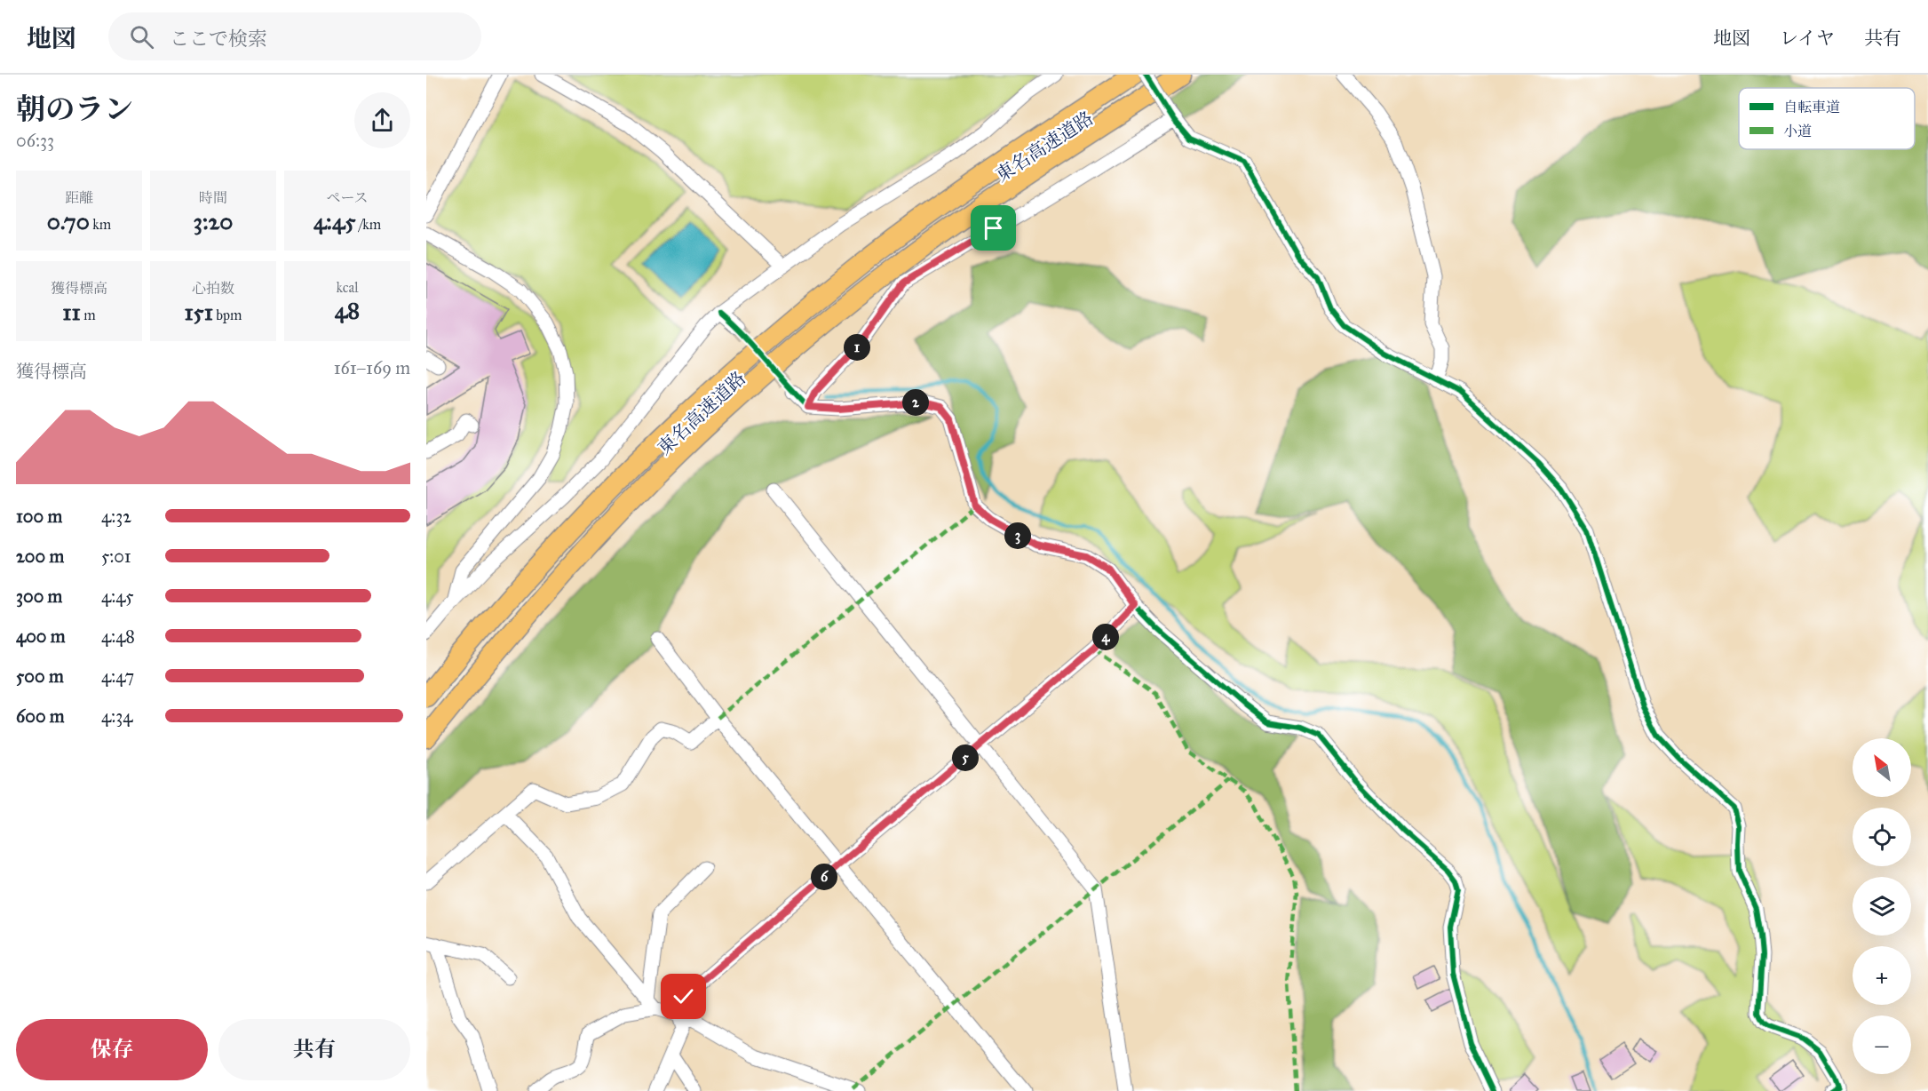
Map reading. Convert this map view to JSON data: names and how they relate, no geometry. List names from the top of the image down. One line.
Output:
{"streets":{"highway":["東名高速道路"]},"legend":["自転車道","小道"],"north":"top left","page":{"header":"地図","search":"ここで検索","nav":["地図","レイヤ","共有"],"heading":["朝のラン","06:33"],"stats":[["距離","0.70 km"],["時間","3:20"],["ペース","4:45 /km"],["獲得標高","11 m"],["心拍数","151 bpm"],["kcal","48"]],"pins":["1","2","3","4","5","6"],"chart":["獲得標高","161–169 m"],"list":[{"name":"100 m","note":"4:32"},{"name":"200 m","note":"5:01"},{"name":"300 m","note":"4:45"},{"name":"400 m","note":"4:48"},{"name":"500 m","note":"4:47"},{"name":"600 m","note":"4:34"}],"map_buttons":["+","−"],"buttons":["保存","共有"]}}
